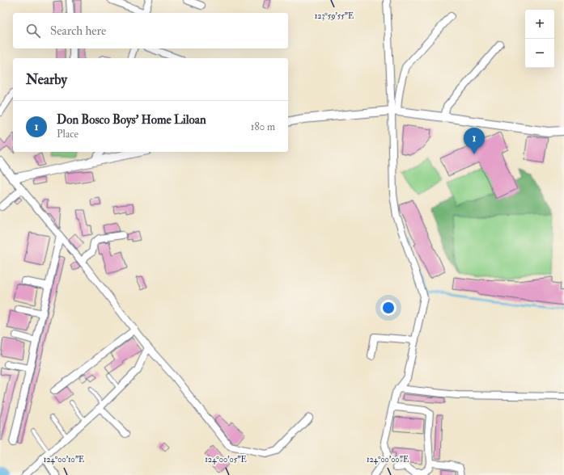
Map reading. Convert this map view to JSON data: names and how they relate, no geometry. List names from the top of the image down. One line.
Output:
{"page":{"map_buttons":["+","−"],"search":"Search here","heading":"Nearby","list":[{"mark":"1","name":"Don Bosco Boys' Home Liloan","note":"Place","value":"180 m"}],"pins":"1"},"coordinates":["123°59'55\"E","124°00'10\"E","124°00'05\"E","124°00'00\"E"]}
